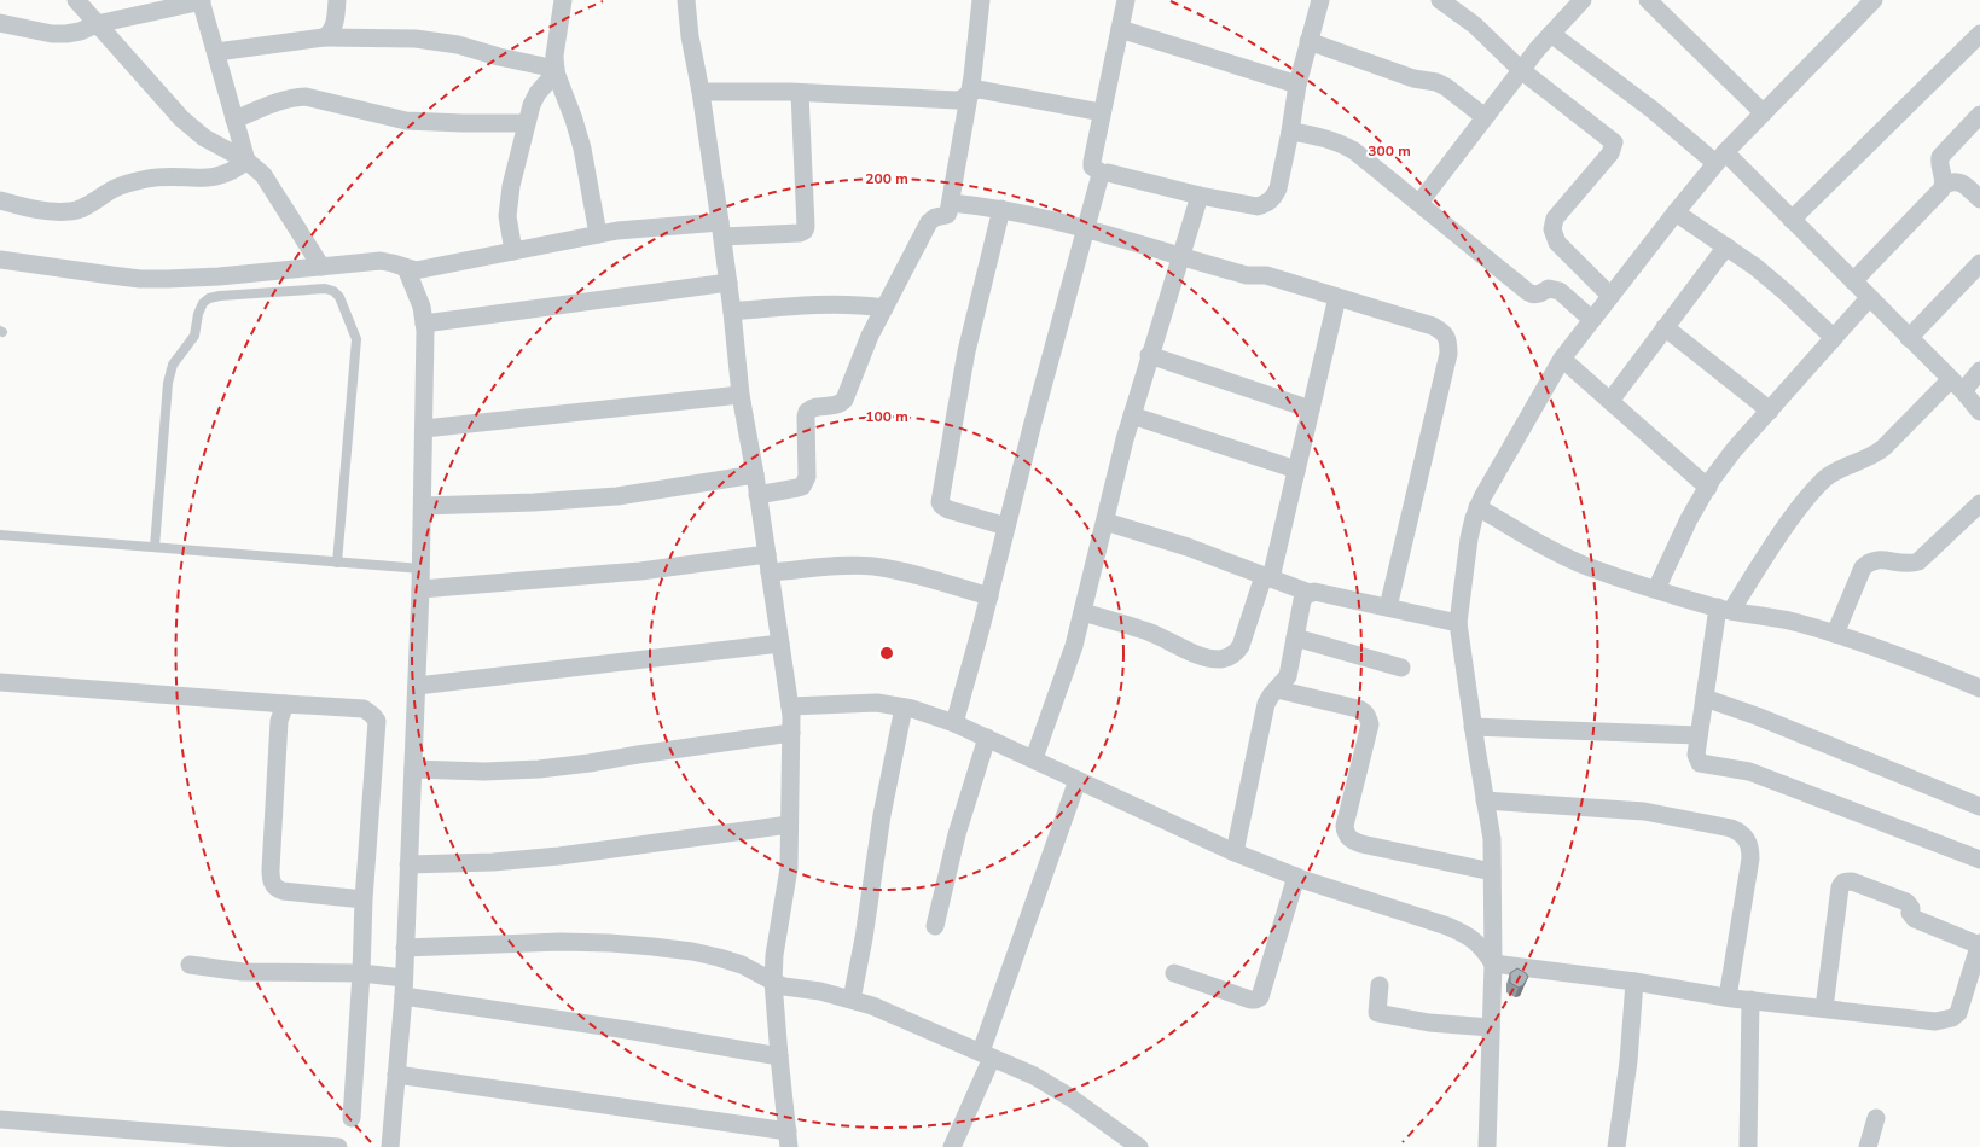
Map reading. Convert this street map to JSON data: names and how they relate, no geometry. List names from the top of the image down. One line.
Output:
{"rings":["300 m","200 m","100 m"]}
